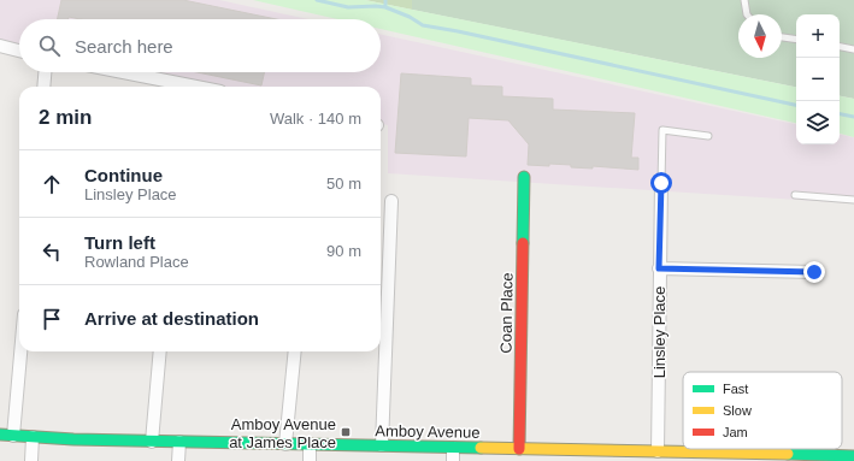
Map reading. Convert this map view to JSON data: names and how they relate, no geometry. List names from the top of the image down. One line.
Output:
{"streets":{"street":["Coan Place","Linsley Place","Amboy Avenue"]},"crossings":[["Coan Place","Amboy Avenue"],["Linsley Place","Amboy Avenue"]],"places":{"transit":["Amboy Avenue at James Place"]},"legend":["Fast","Slow","Jam"],"north":"bottom","page":{"map_buttons":["+","−"],"search":"Search here","heading":["2 min","Walk · 140 m"],"list":[["Continue","Linsley Place","50 m"],["Turn left","Rowland Place","90 m"],"Arrive at destination"]}}
